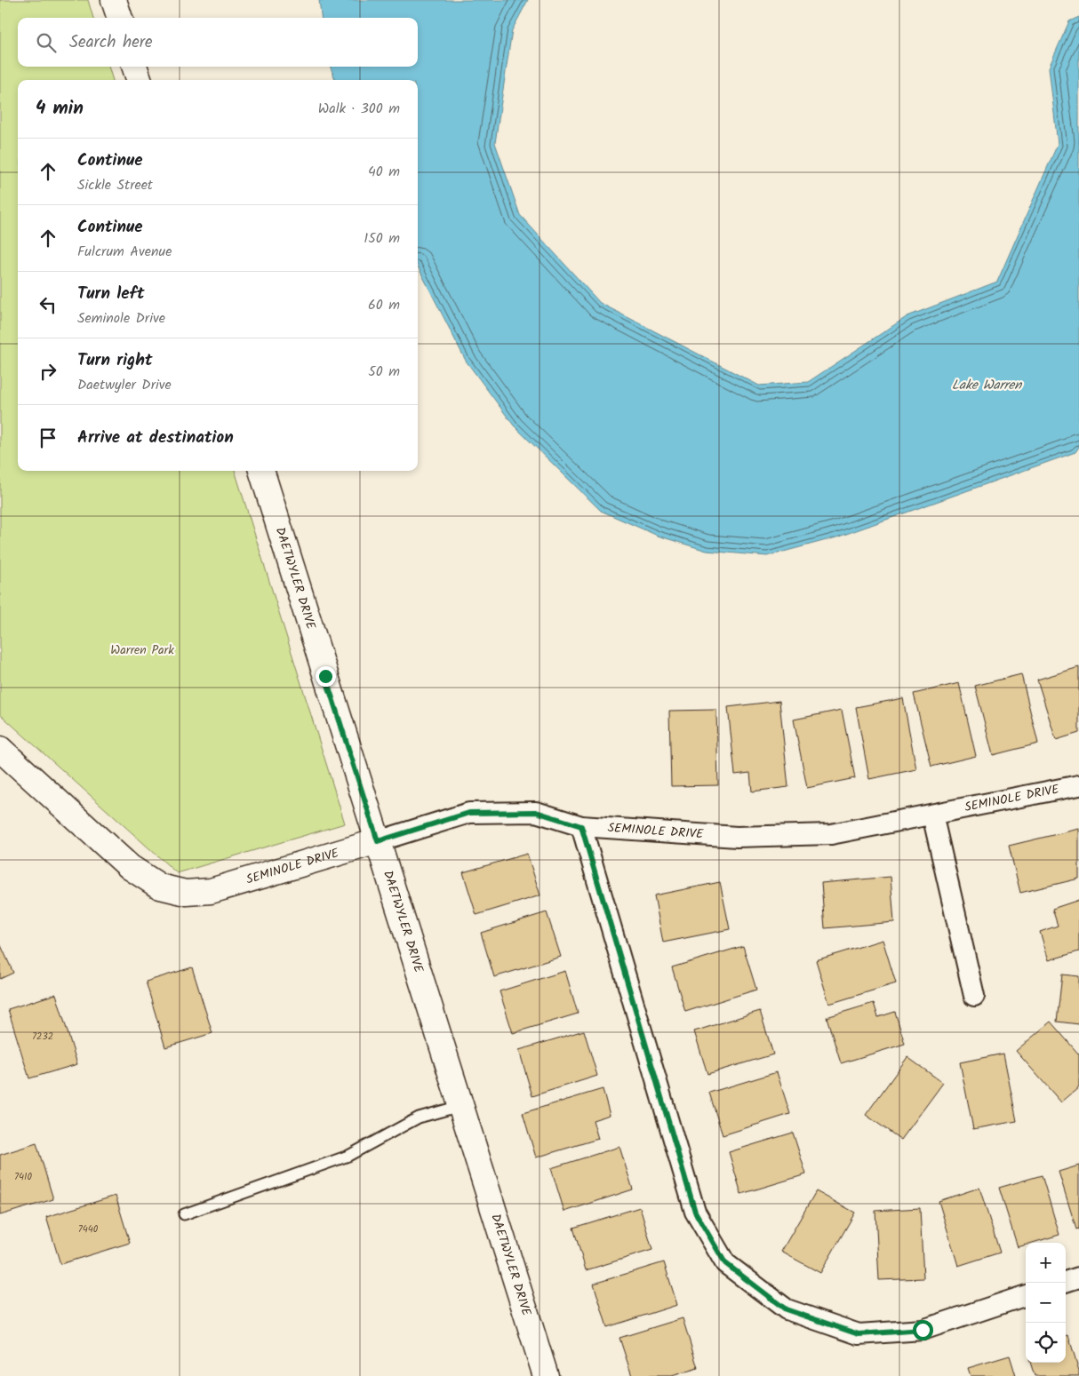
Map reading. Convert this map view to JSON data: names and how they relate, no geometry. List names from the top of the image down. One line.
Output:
{"streets":{"street":["DAETWYLER DRIVE","SEMINOLE DRIVE"]},"crossings":[["DAETWYLER DRIVE","SEMINOLE DRIVE"]],"water":["Lake Warren"],"parks":["Warren Park"],"house_numbers":["7232","7410","7440"],"page":{"search":"Search here","heading":["4 min","Walk · 300 m"],"list":[["Continue","Sickle Street","40 m"],["Continue","Fulcrum Avenue","150 m"],["Turn left","Seminole Drive","60 m"],["Turn right","Daetwyler Drive","50 m"],"Arrive at destination"],"map_buttons":["+","−"]}}
